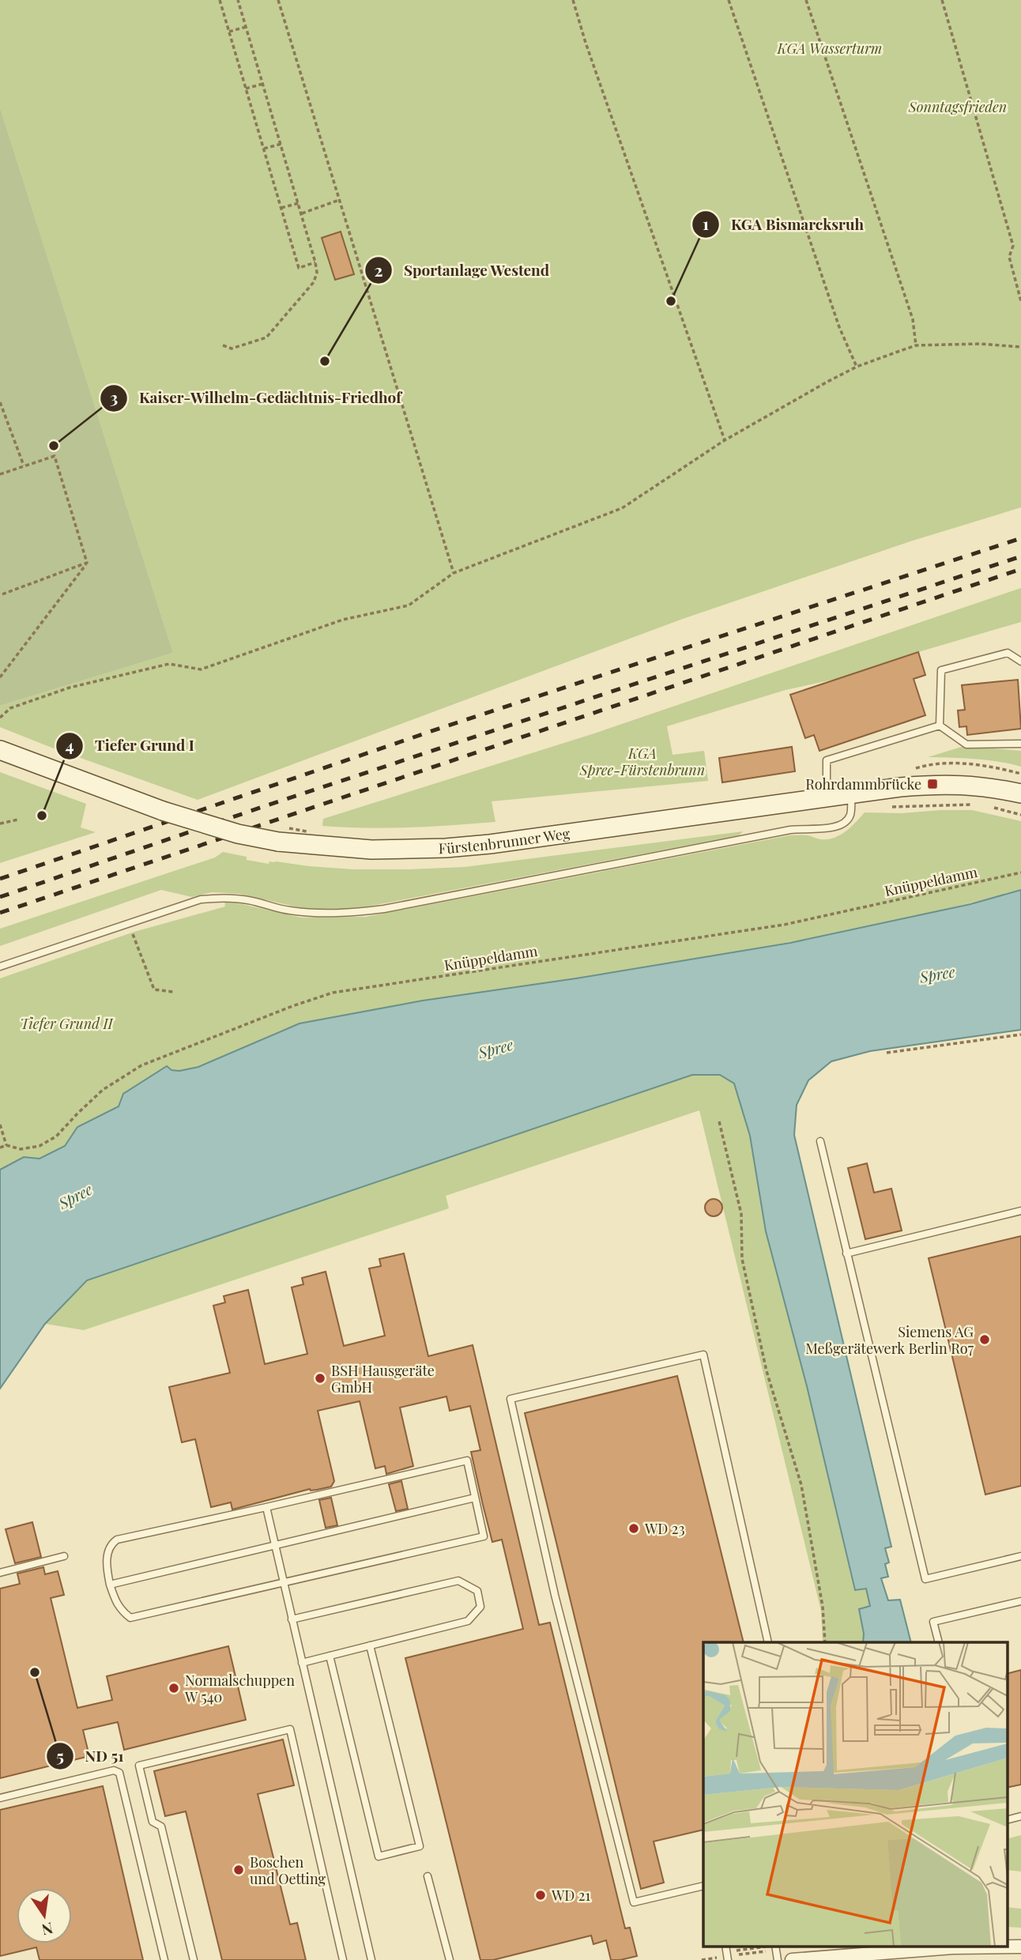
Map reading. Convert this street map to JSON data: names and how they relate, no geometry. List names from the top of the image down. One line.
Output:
{"streets":{"main road":["Fürstenbrunner Weg"],"path":["Knüppeldamm"]},"water":["Spree"],"parks":["KGA Wasserturm","Sonntagsfrieden","KGA Spree-Fürstenbrunn","Tiefer Grund II"],"places":{"other":["KGA Bismarcksruh","Sportanlage Westend","Kaiser-Wilhelm-Gedächtnis-Friedhof","Tiefer Grund I","Siemens AG Meßgerätewerk Berlin Ro7","BSH Hausgeräte GmbH","WD 23","ND 51","Normalschuppen W 540","Boschen und Oetting","WD 21"],"transit":["Rohrdammbrücke"]},"north":"bottom"}
